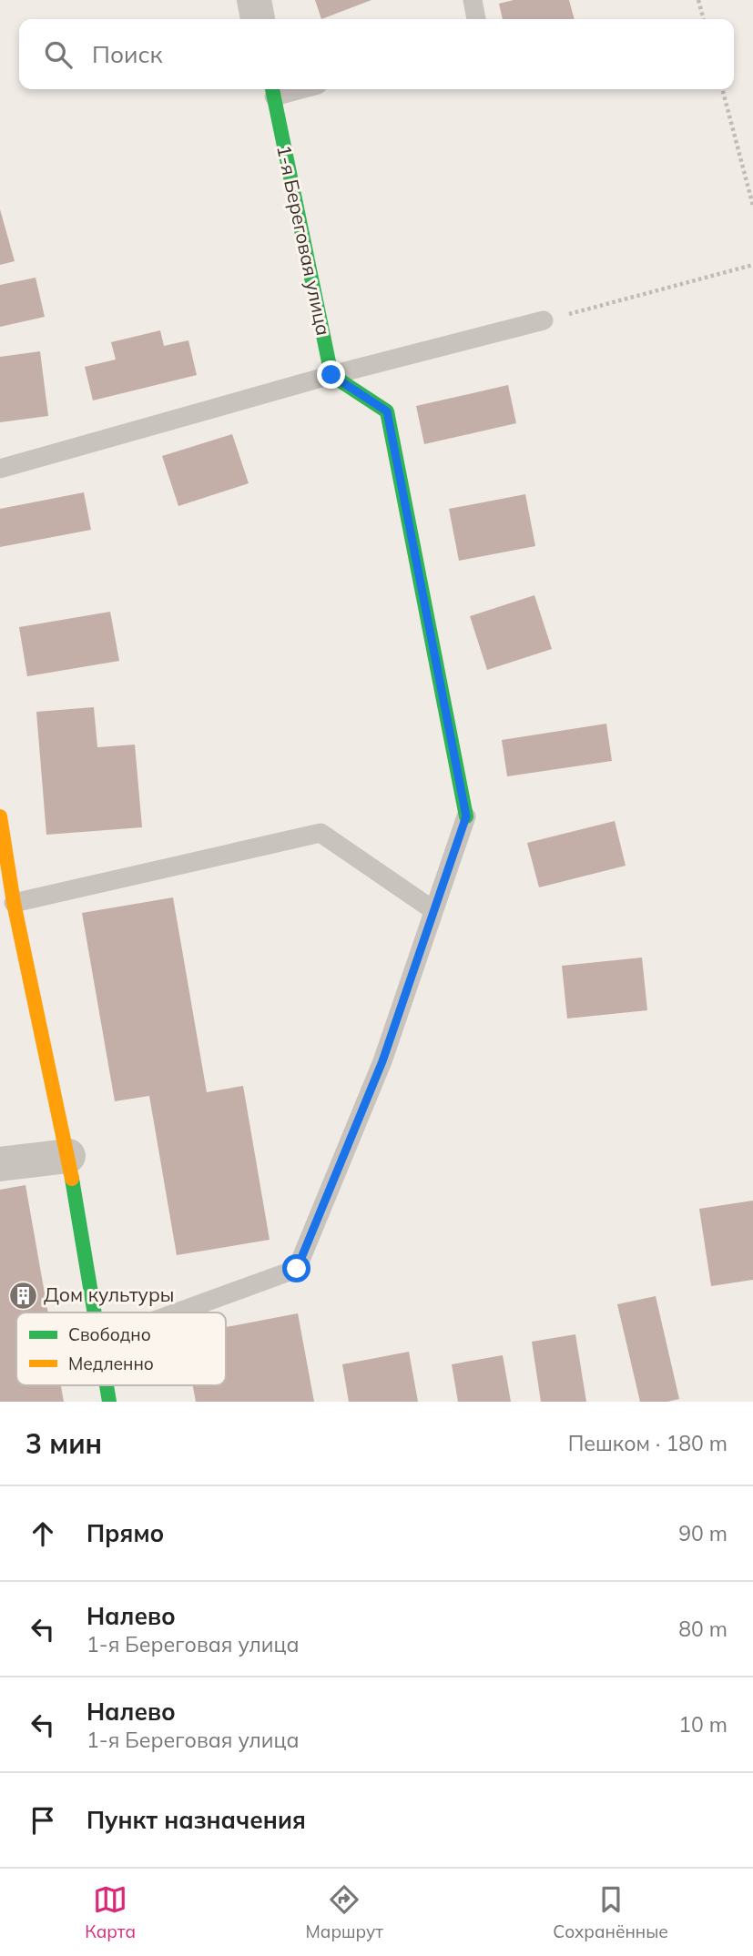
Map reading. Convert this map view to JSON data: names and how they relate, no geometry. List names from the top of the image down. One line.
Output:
{"streets":{"street":["1-я Береговая улица"]},"places":{"building":["Дом культуры"]},"legend":["Свободно","Медленно"],"page":{"search":"Поиск","heading":["3 мин","Пешком · 180 m"],"list":[["Прямо","90 m"],["Налево","1-я Береговая улица","80 m"],["Налево","1-я Береговая улица","10 m"],"Пункт назначения"],"nav":["Карта","Маршрут","Сохранённые"]}}
